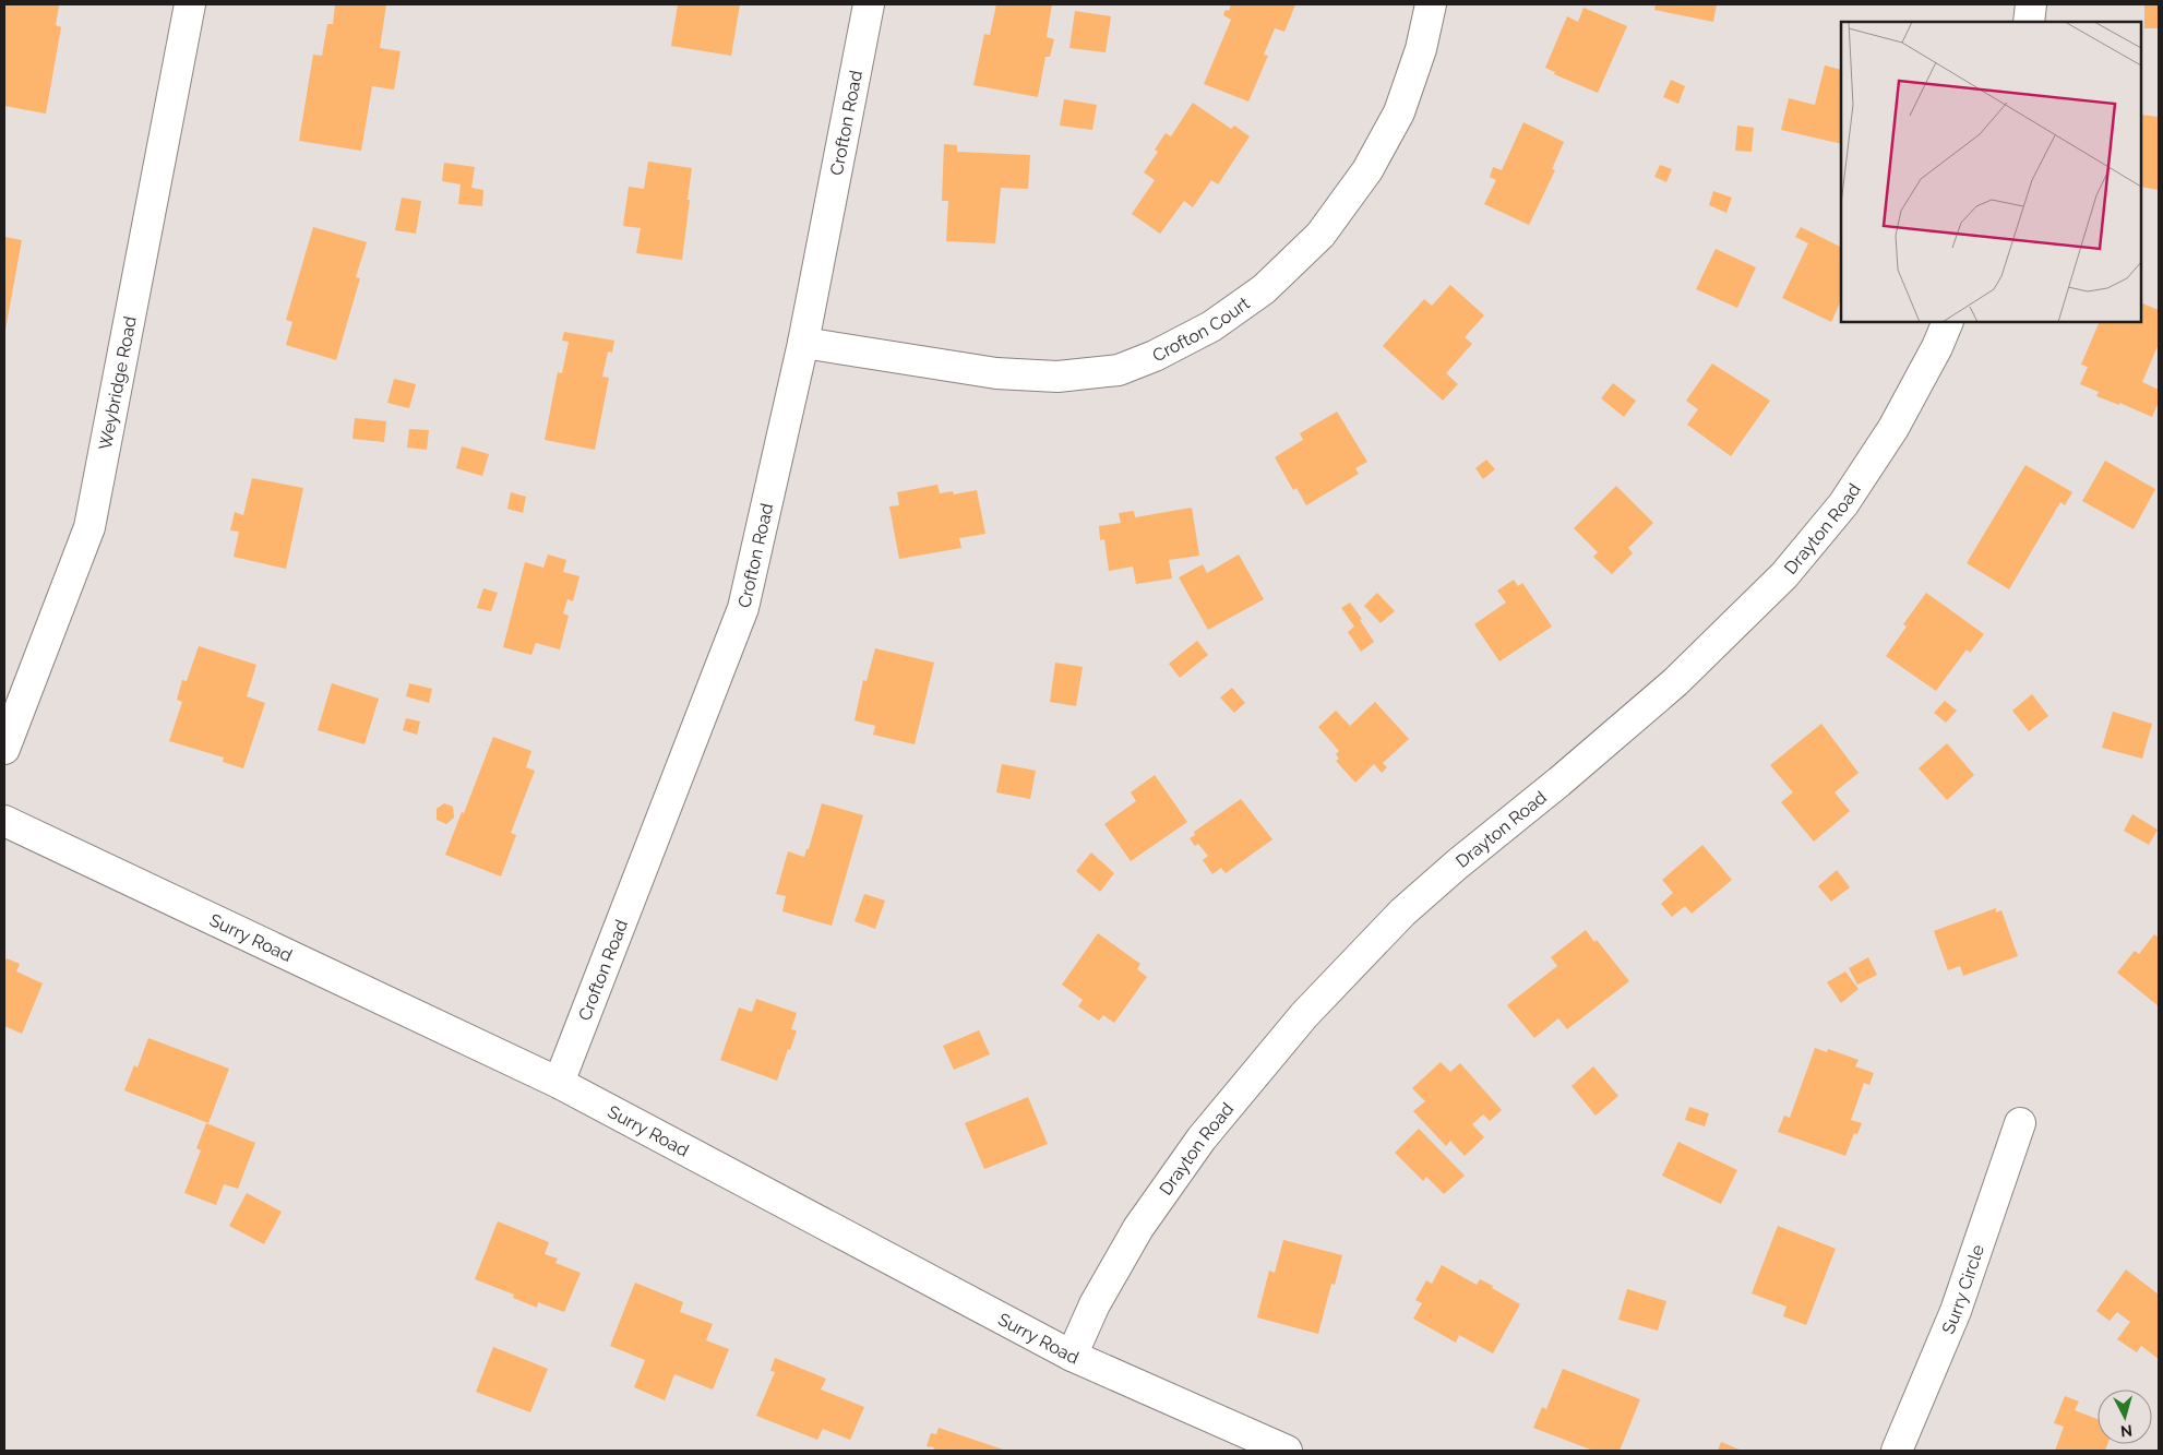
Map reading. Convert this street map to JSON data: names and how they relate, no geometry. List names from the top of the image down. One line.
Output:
{"streets":{"street":["Crofton Road","Crofton Court","Weybridge Road","Drayton Road","Surry Road","Surry Circle"]},"crossings":[["Crofton Road","Crofton Court"],["Crofton Road","Surry Road"],["Drayton Road","Surry Road"]],"north":"bottom"}
